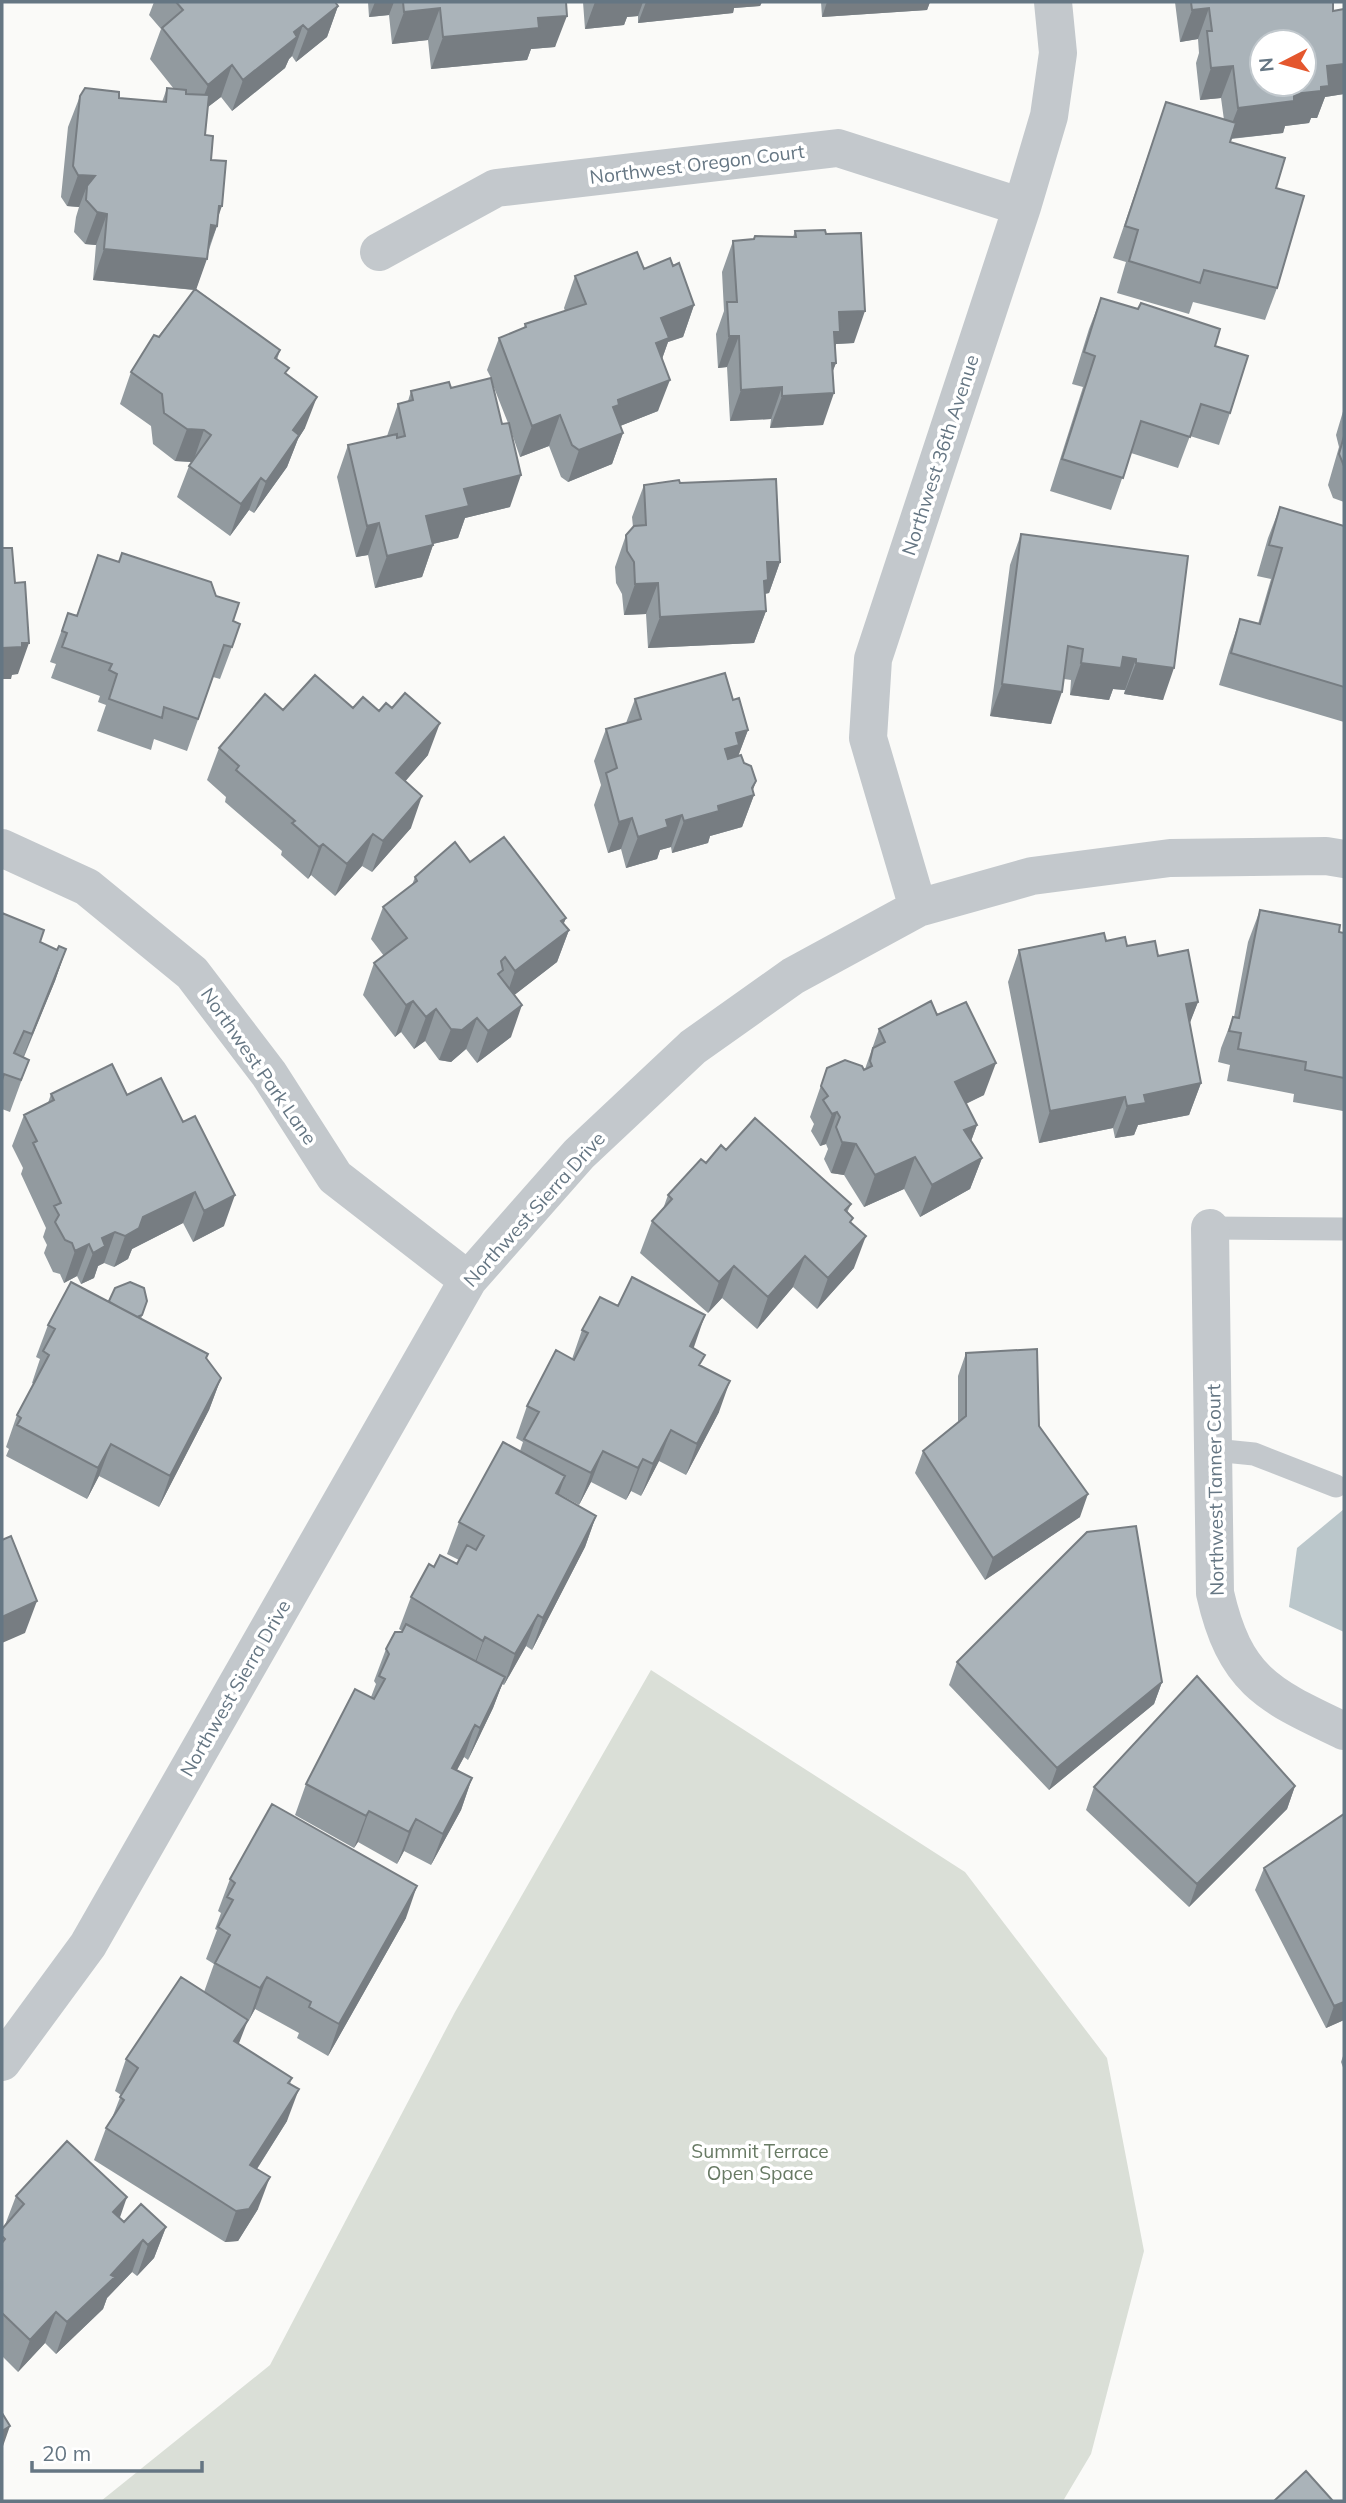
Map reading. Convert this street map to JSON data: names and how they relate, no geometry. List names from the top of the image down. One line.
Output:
{"streets":{"street":["Northwest Oregon Court","Northwest 36th Avenue","Northwest Park Lane","Northwest Sierra Drive","Northwest Tanner Court"]},"crossings":[["Northwest Oregon Court","Northwest 36th Avenue"],["Northwest 36th Avenue","Northwest Sierra Drive"],["Northwest Park Lane","Northwest Sierra Drive"]],"parks":["Summit Terrace Open Space"],"scale_bar":"20 m","north":"left"}
